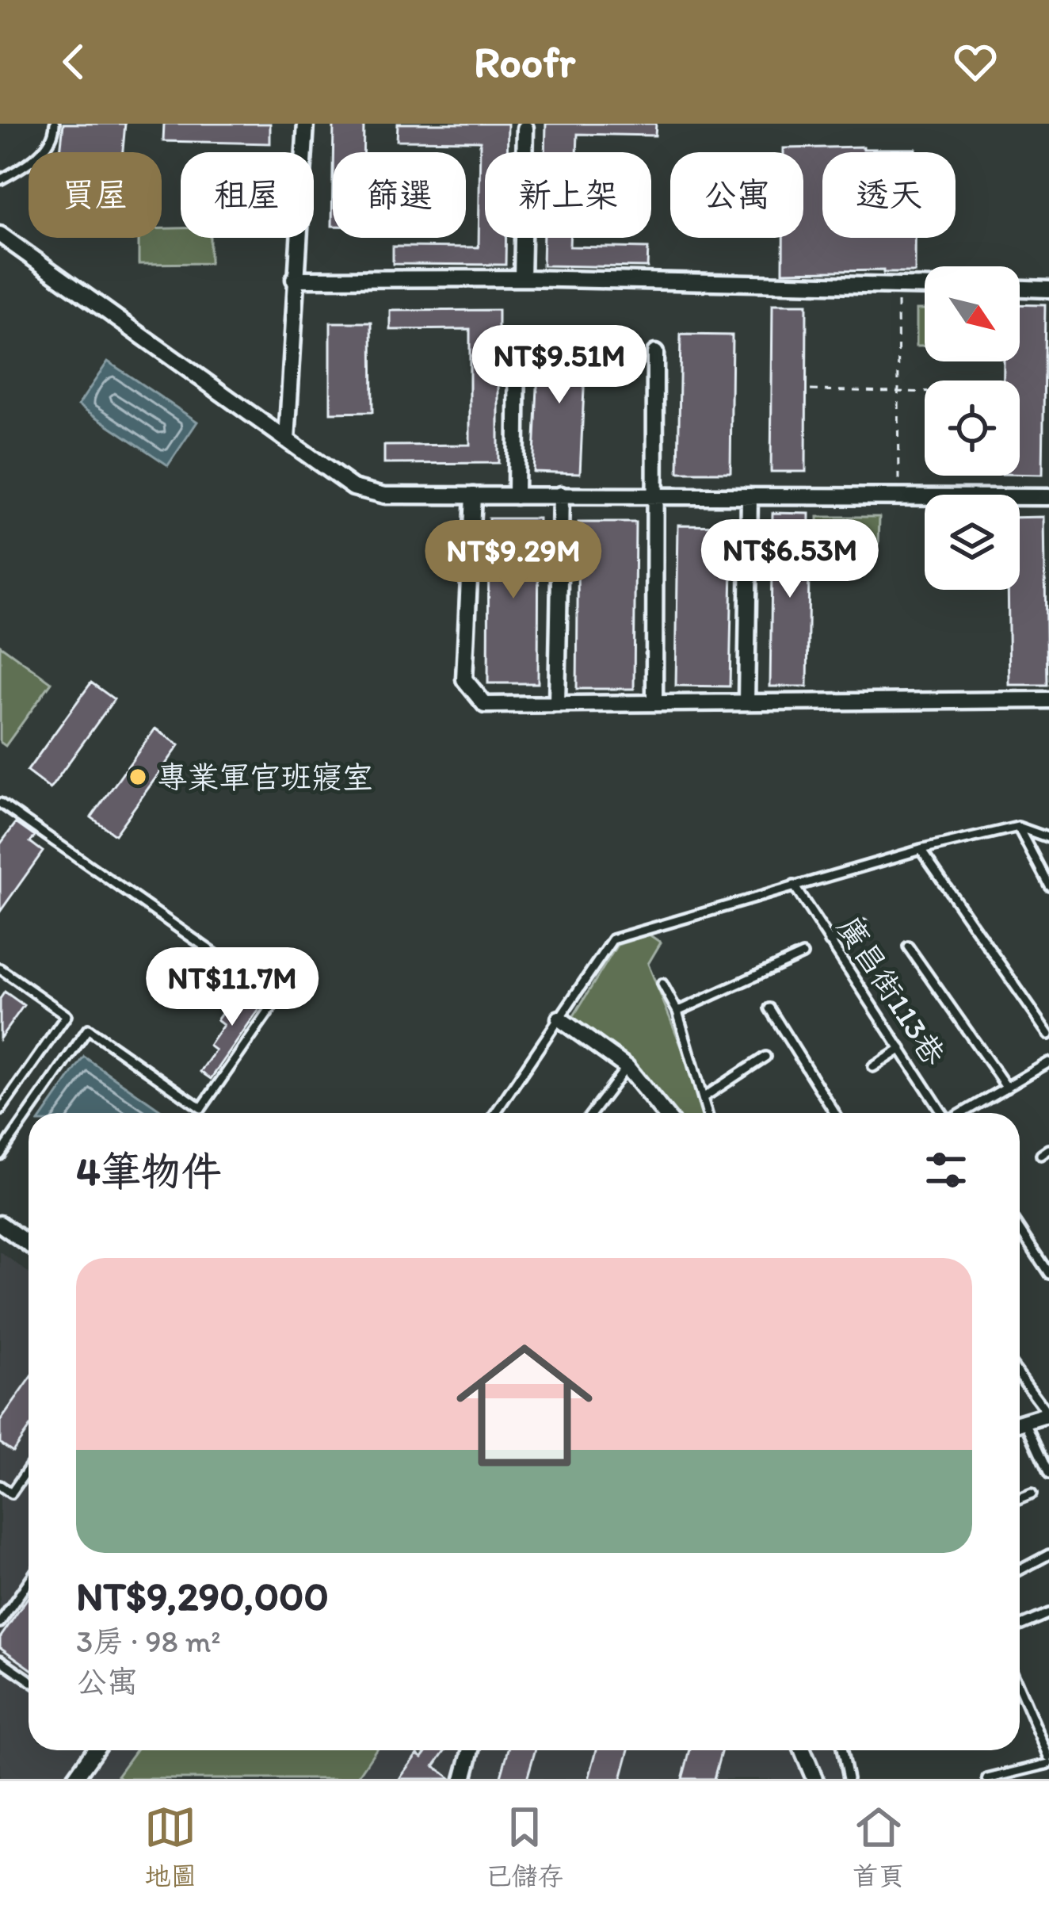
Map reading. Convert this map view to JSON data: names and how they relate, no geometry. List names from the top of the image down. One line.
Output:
{"streets":{"lane":["廣昌街113巷"]},"places":["專業軍官班寢室"],"north":"bottom right","page":{"header":"Roofr","chip":["買屋","租屋","篩選","新上架","公寓","透天"],"price":["NT$9.51M","NT$6.53M","NT$9.29M","NT$11.7M"],"heading":"4筆物件","list":[{"name":"NT$9,290,000","note":"3房 · 98 m² · 公寓"}],"tabs":["地圖","已儲存","首頁"]}}
